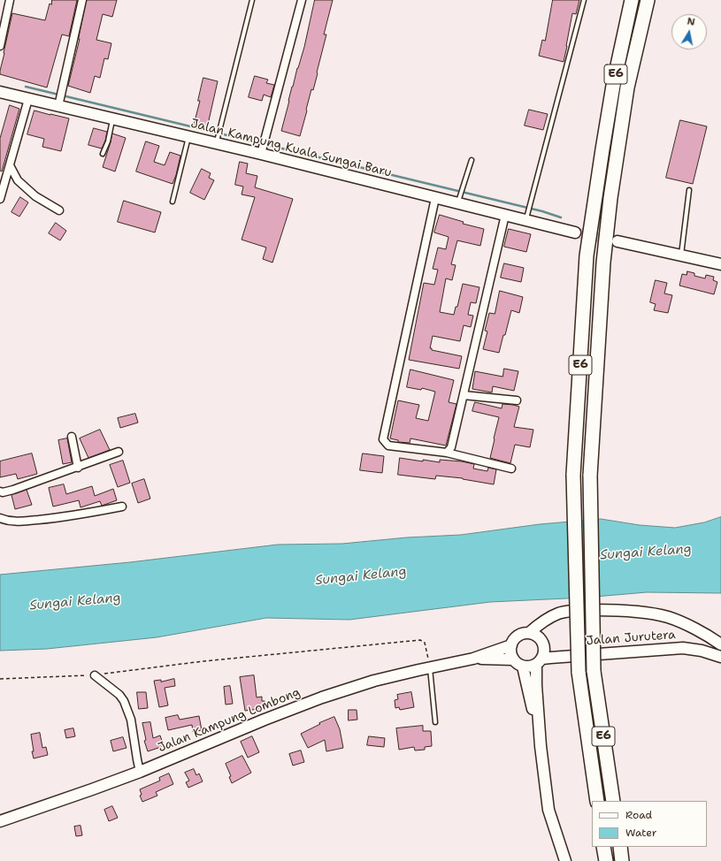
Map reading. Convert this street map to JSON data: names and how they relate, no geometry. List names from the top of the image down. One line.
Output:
{"streets":{"highway":["E6"],"street":["Jalan Kampung Kuala Sungai Baru","Jalan Jurutera","Jalan Kampung Lombong"]},"water":["Sungai Kelang"],"legend":["Road","Water"],"north":"top"}
